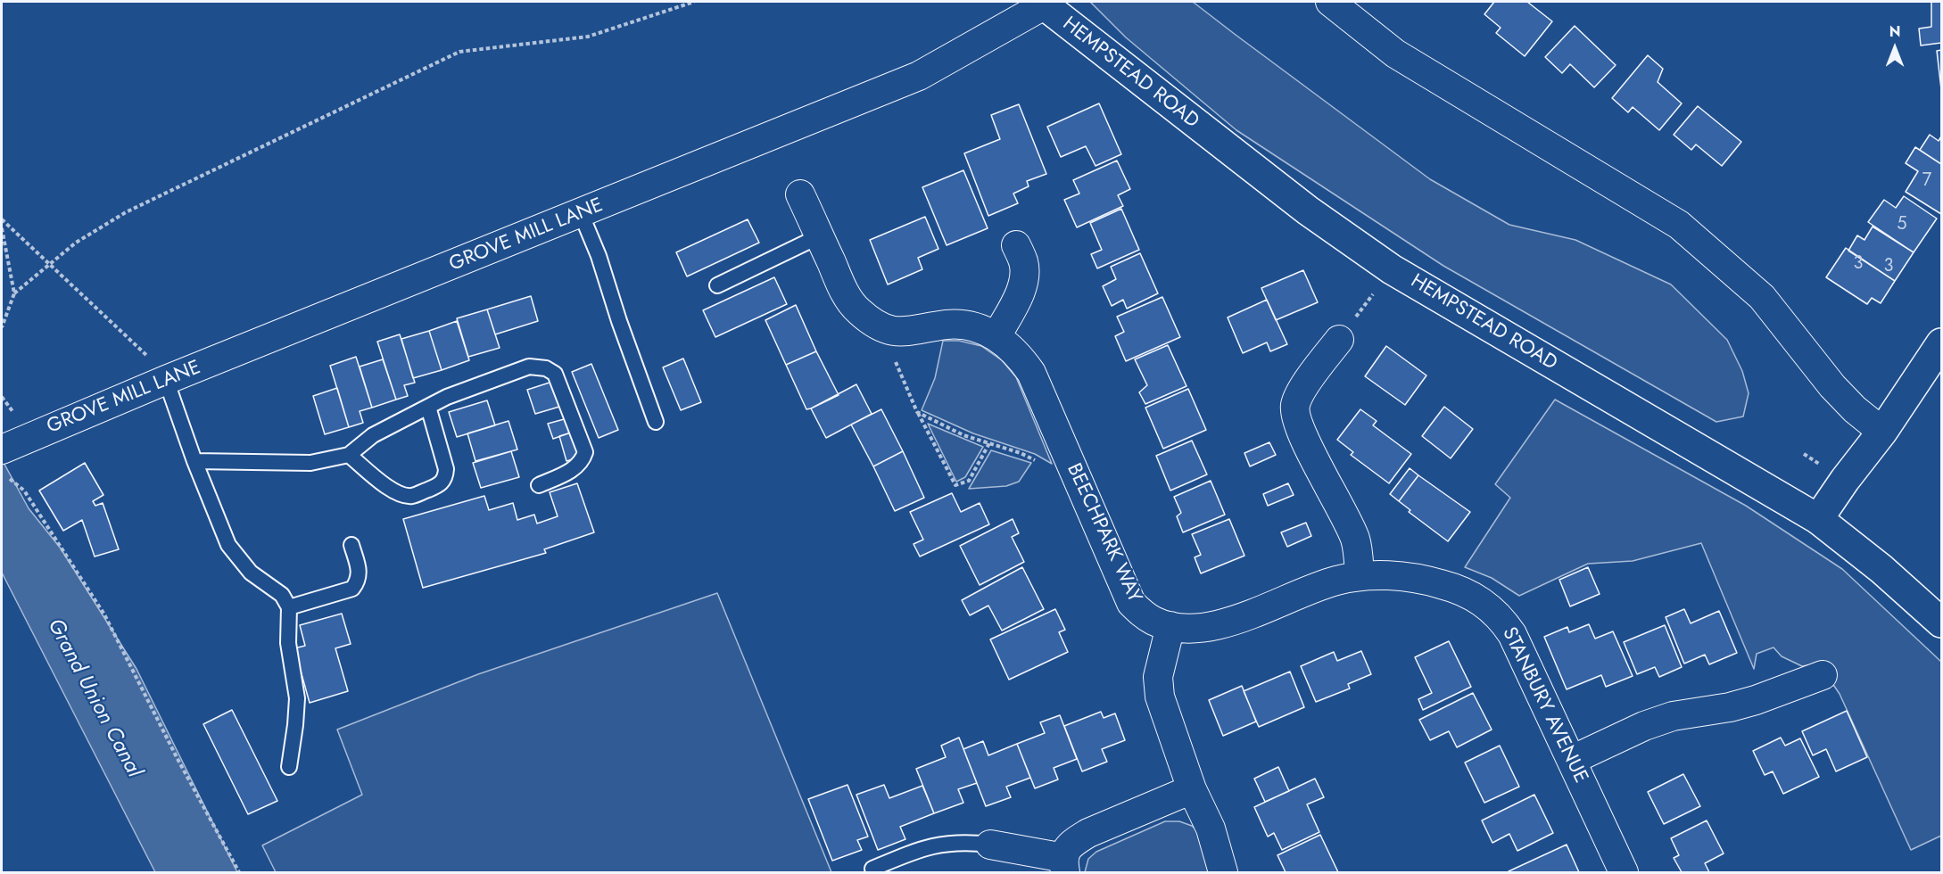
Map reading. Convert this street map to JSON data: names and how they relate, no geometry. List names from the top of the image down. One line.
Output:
{"streets":{"main road":["HEMPSTEAD ROAD"],"street":["GROVE MILL LANE","BEECHPARK WAY","STANBURY AVENUE"]},"crossings":[["HEMPSTEAD ROAD","GROVE MILL LANE"],["BEECHPARK WAY","STANBURY AVENUE"]],"water":["Grand Union Canal"],"house_numbers":["7","5","3","3"],"north":"top"}
